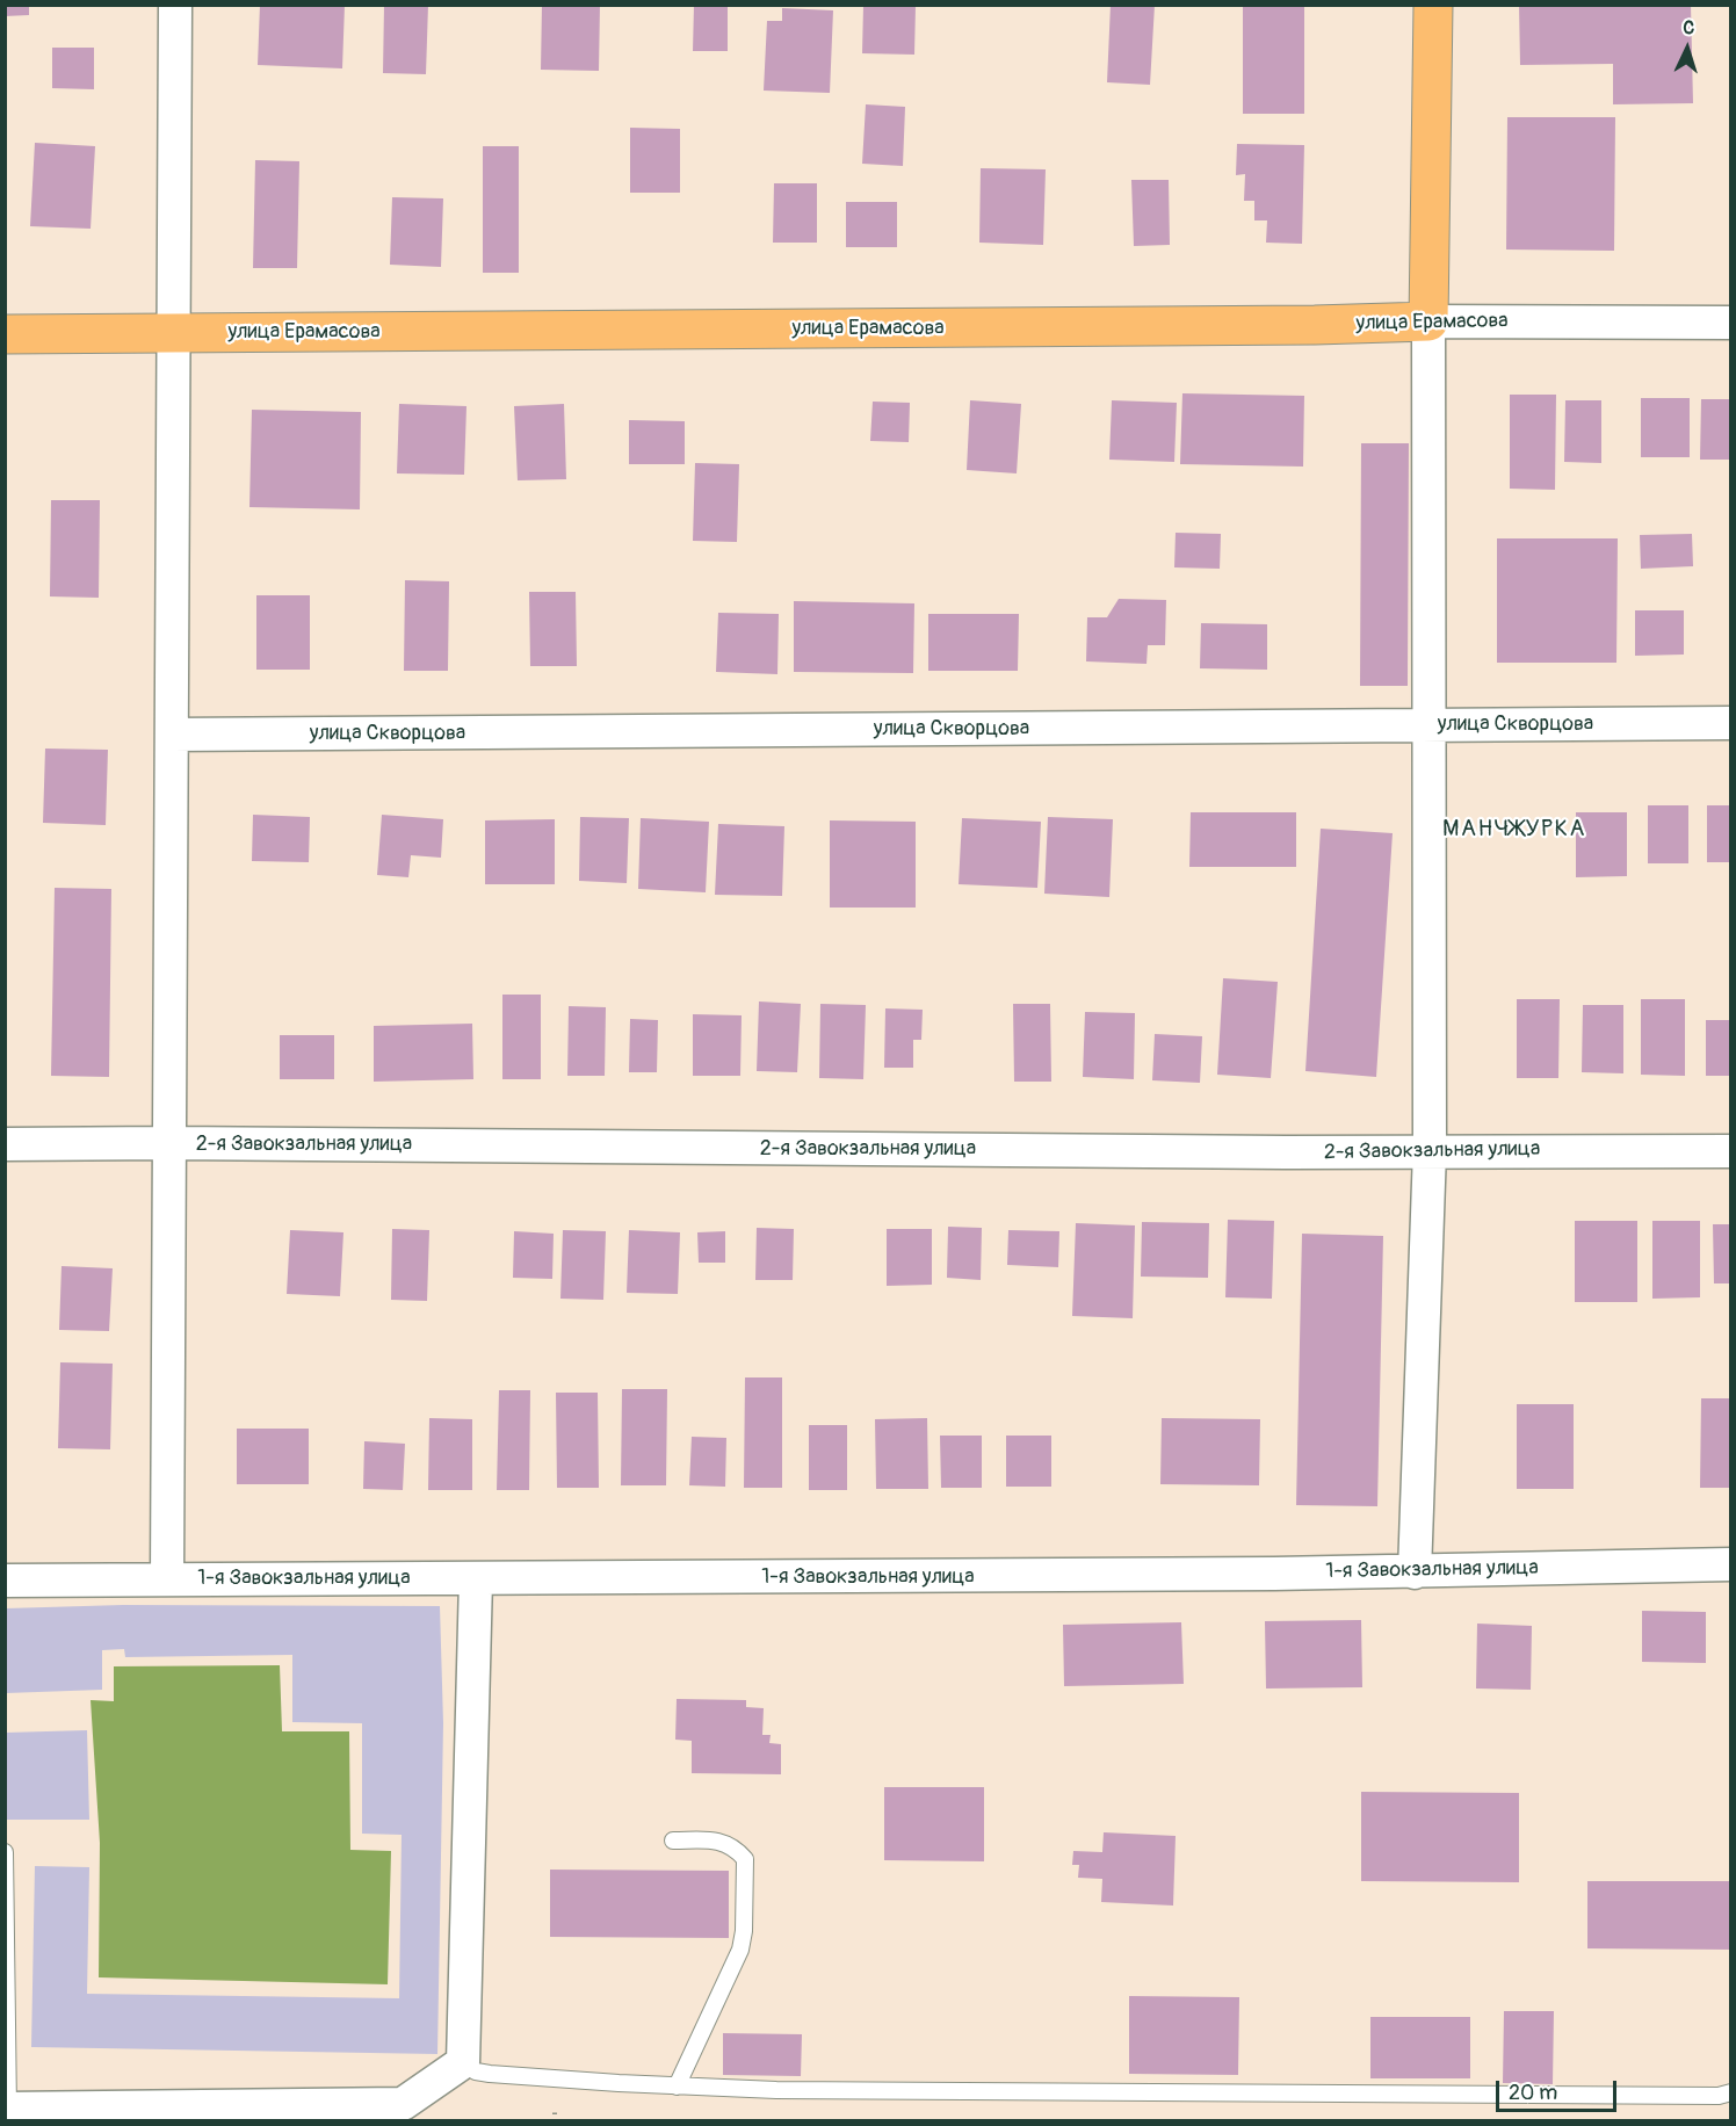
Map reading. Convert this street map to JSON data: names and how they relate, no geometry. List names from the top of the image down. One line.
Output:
{"streets":{"main road":["улица Ерамасова"],"street":["улица Скворцова","2-я Завокзальная улица","1-я Завокзальная улица"]},"districts":["МАНЧЖУРКА"],"scale_bar":"20 m","north":"top"}
